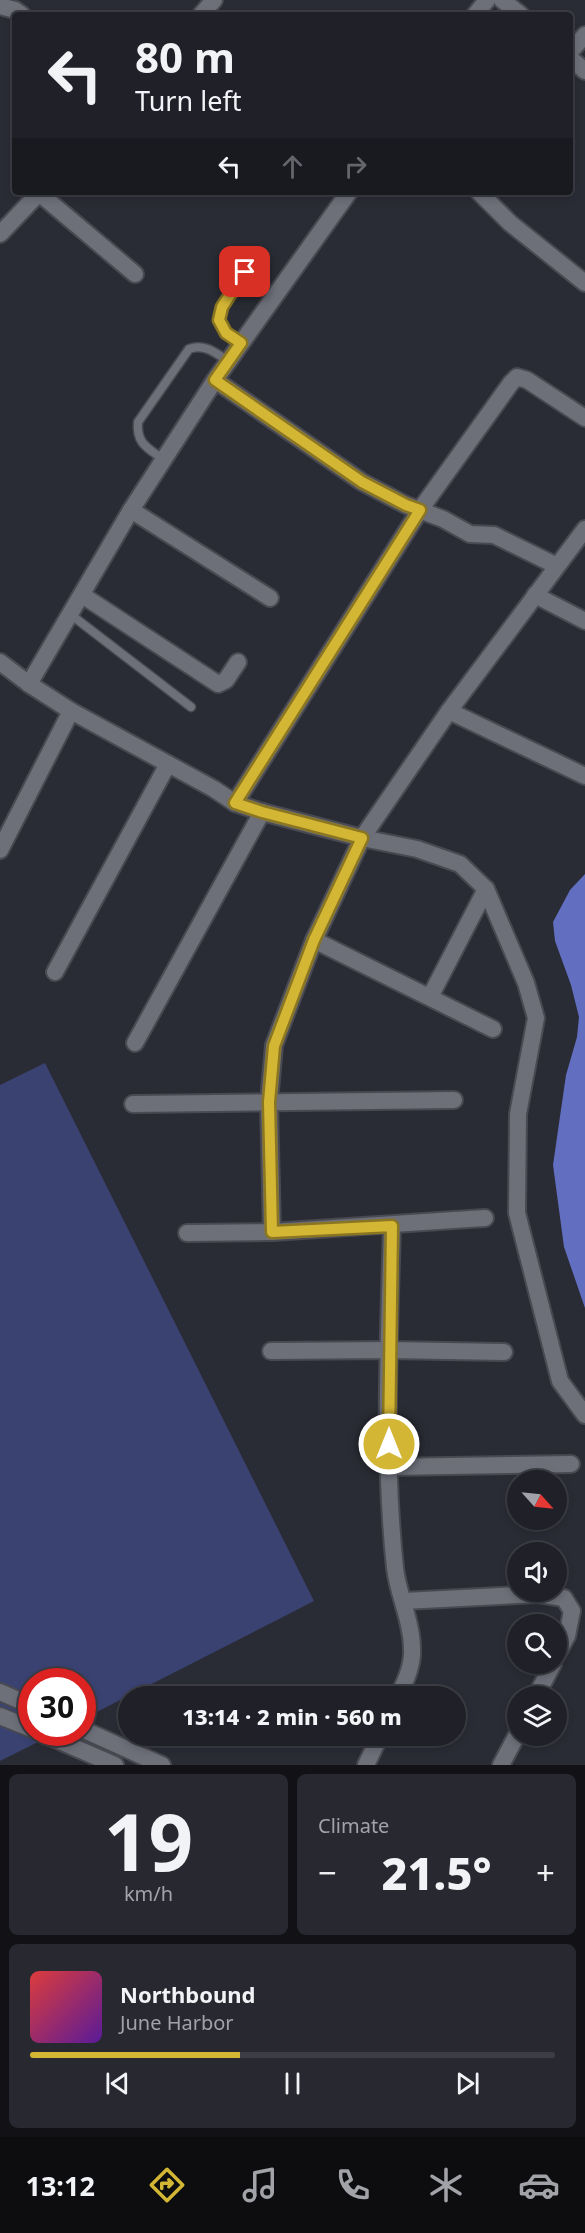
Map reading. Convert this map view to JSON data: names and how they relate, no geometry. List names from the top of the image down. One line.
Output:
{"north":"bottom right","page":{"turn":["80 m","Turn left"],"limit":"30","trip":"13:14 · 2 min · 560 m","tile":[["19","km/h"],"Climate"],"heat":["−","21.5°","+"],"song":["Northbound","June Harbor"],"tabs":"13:12"}}
